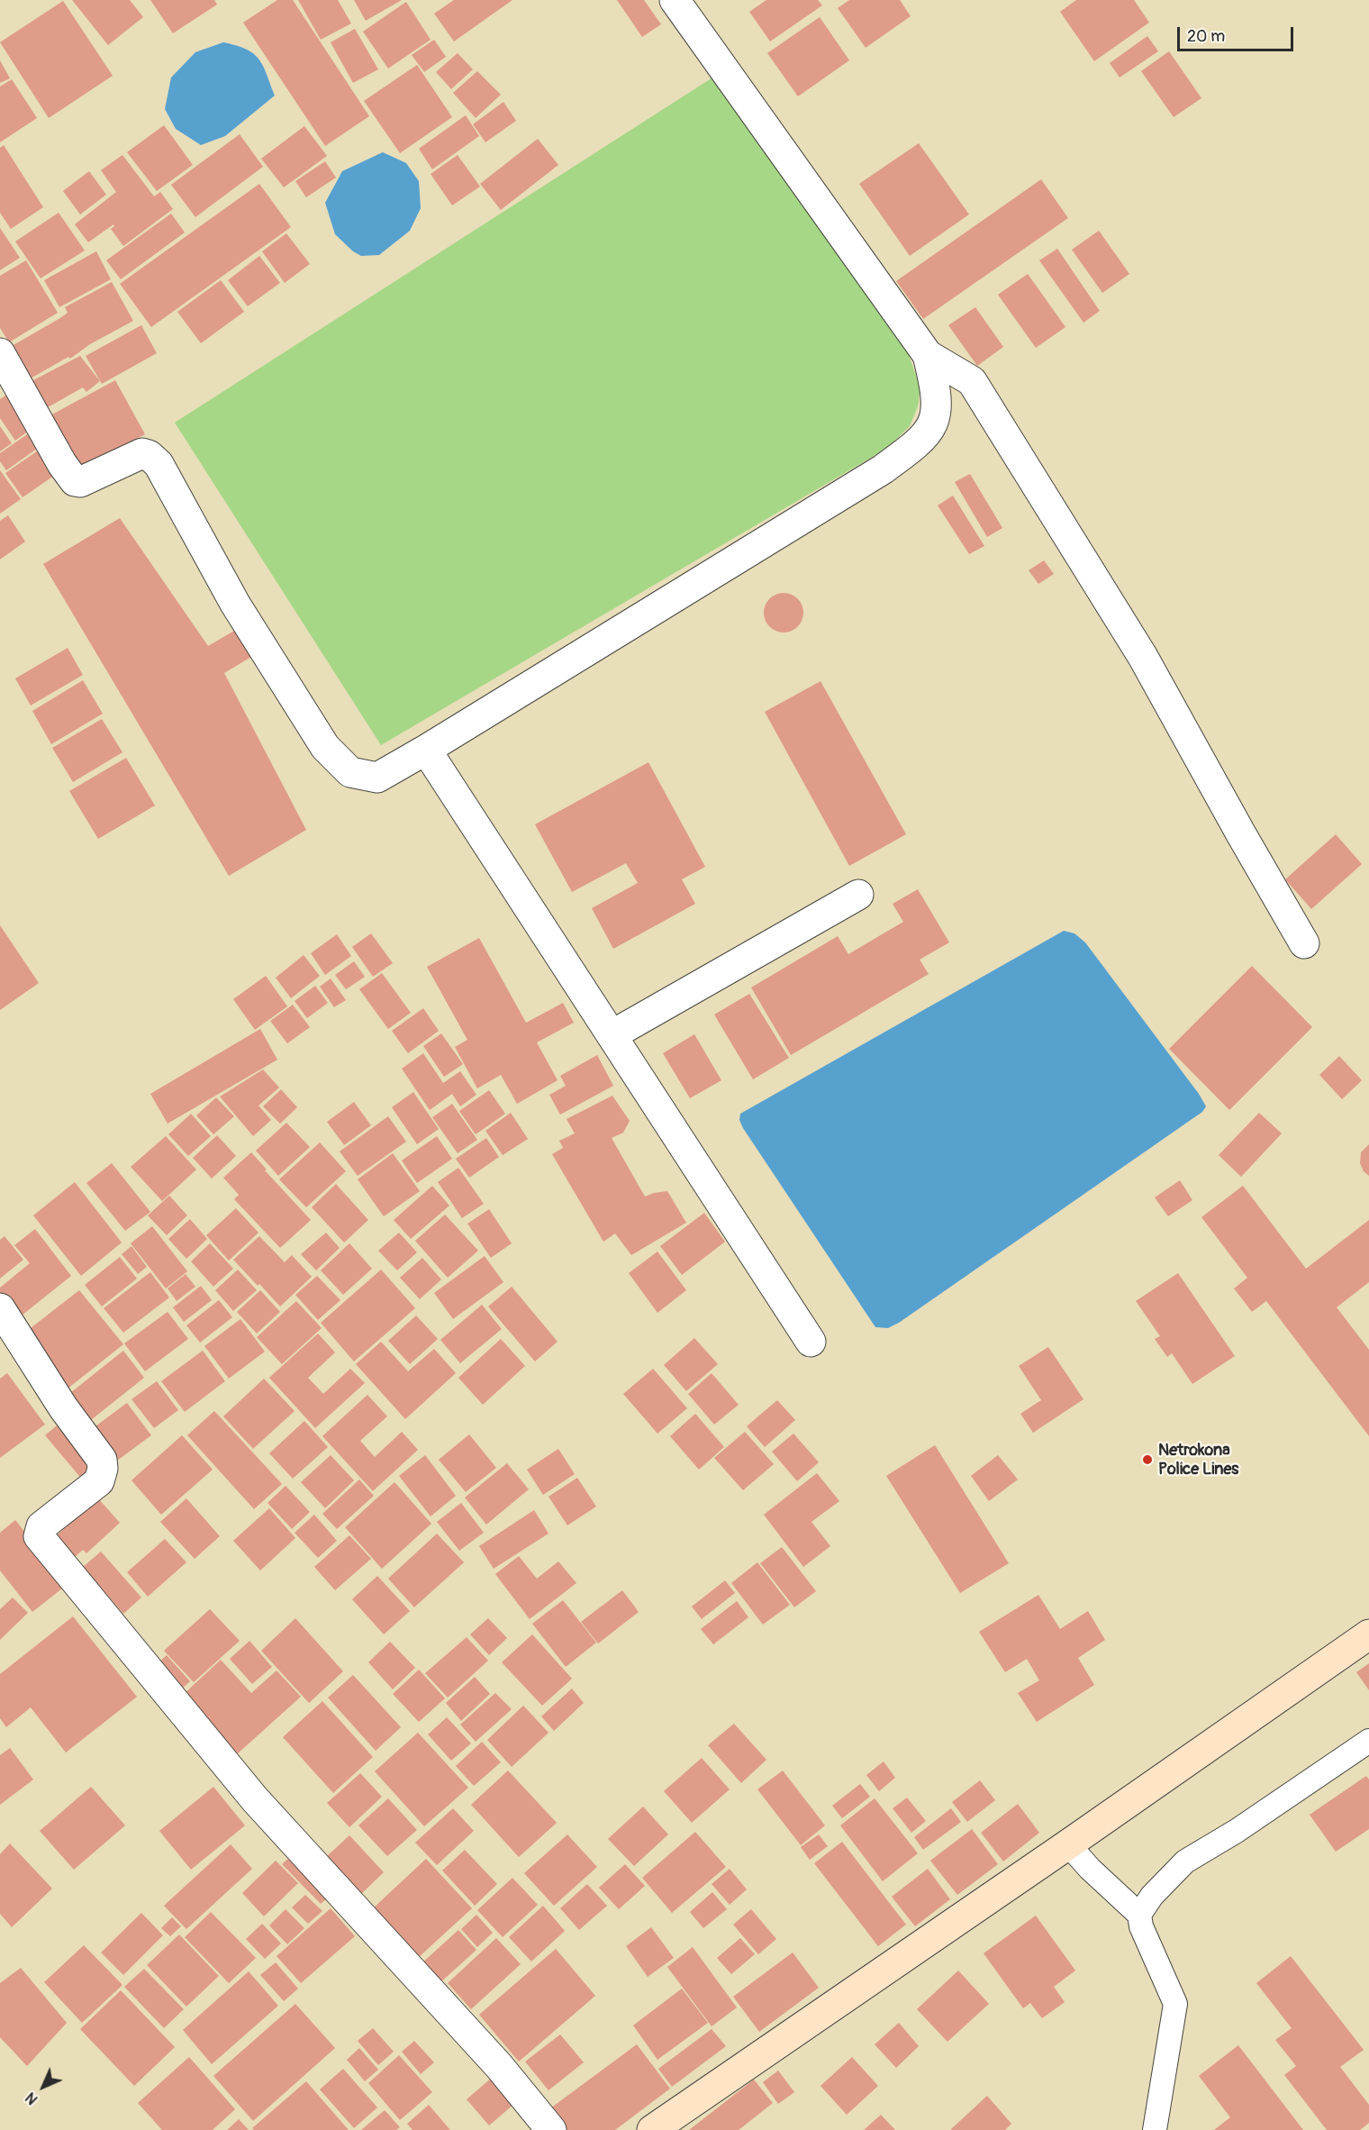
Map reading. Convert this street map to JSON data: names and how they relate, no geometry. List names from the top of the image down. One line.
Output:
{"places":["Netrokona Police Lines"],"scale_bar":"20 m","north":"bottom left"}
